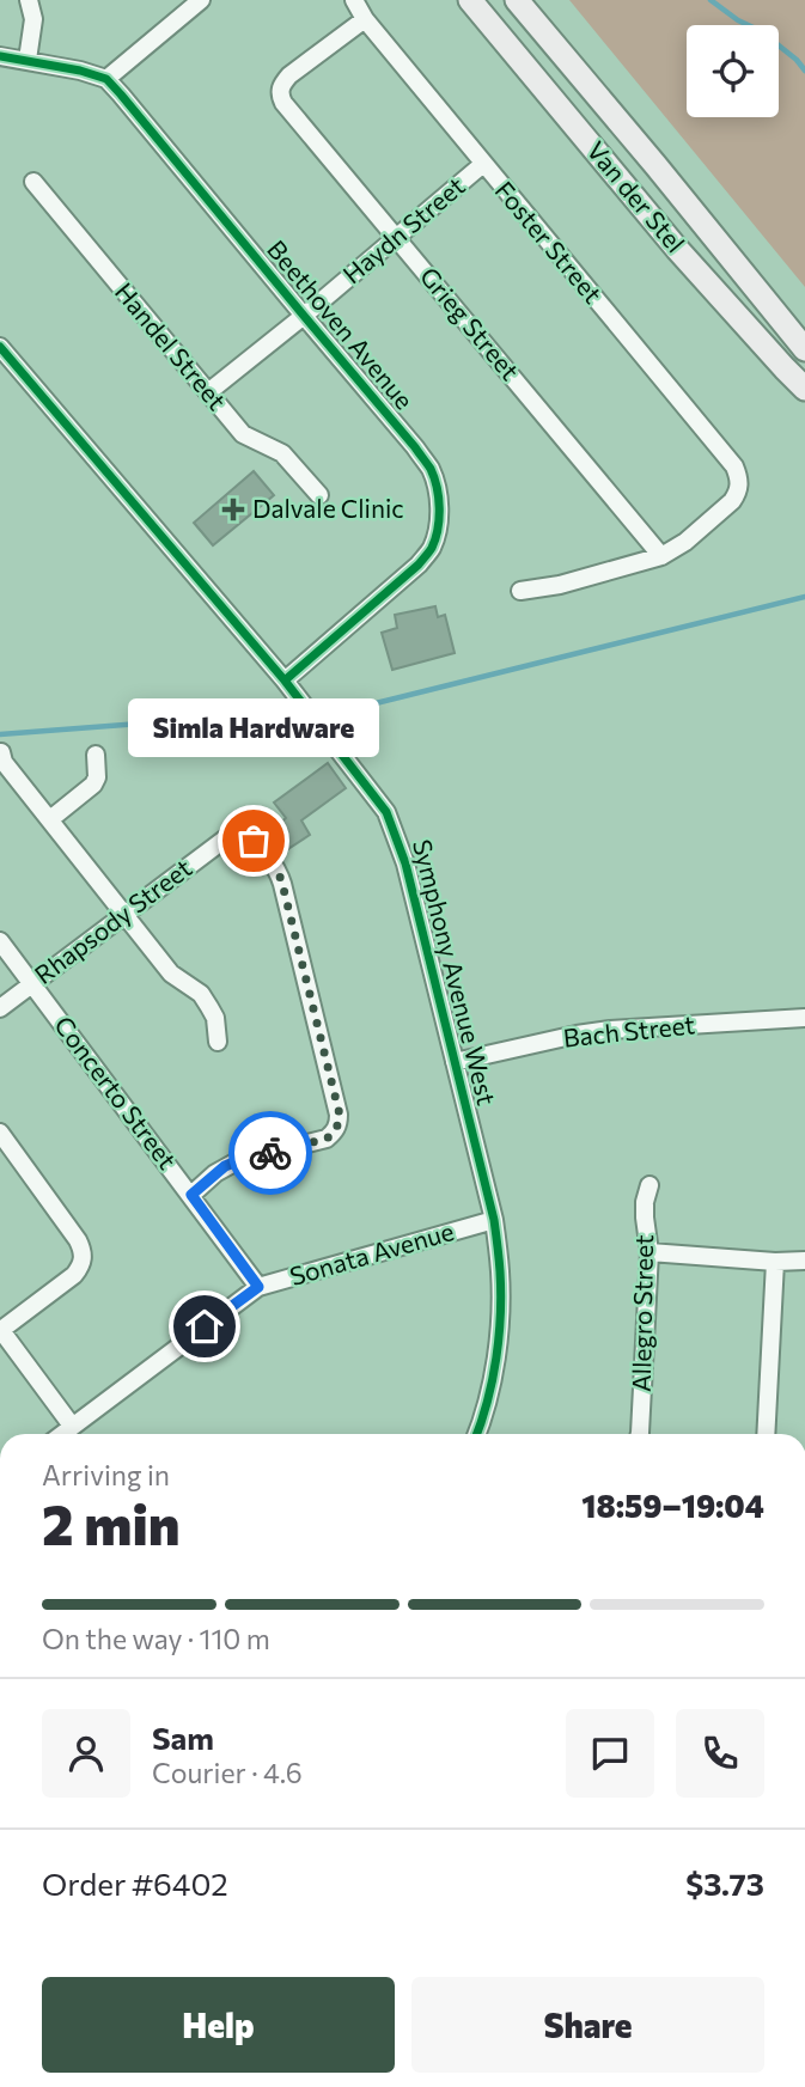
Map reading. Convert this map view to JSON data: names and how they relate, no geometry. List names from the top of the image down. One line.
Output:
{"streets":{"main road":["Van der Stel"],"street":["Haydn Street","Foster Street","Grieg Street","Beethoven Avenue","Handel Street","Rhapsody Street","Symphony Avenue West","Bach Street","Concerto Street","Sonata Avenue","Allegro Street"]},"crossings":[["Haydn Street","Foster Street"],["Haydn Street","Grieg Street"],["Haydn Street","Beethoven Avenue"],["Haydn Street","Handel Street"],["Foster Street","Grieg Street"],["Beethoven Avenue","Symphony Avenue West"],["Rhapsody Street","Concerto Street"],["Symphony Avenue West","Bach Street"],["Symphony Avenue West","Sonata Avenue"],["Concerto Street","Sonata Avenue"]],"places":{"health":["Dalvale Clinic"],"other":["Simla Hardware"]},"page":{"bubble":"Simla Hardware","heading":["2 min","Arriving in","18:59–19:04"],"panel":["Sam","Courier · 4.6","Order #6402","$3.73"],"bar":"On the way · 110 m","buttons":["Help","Share"]}}
